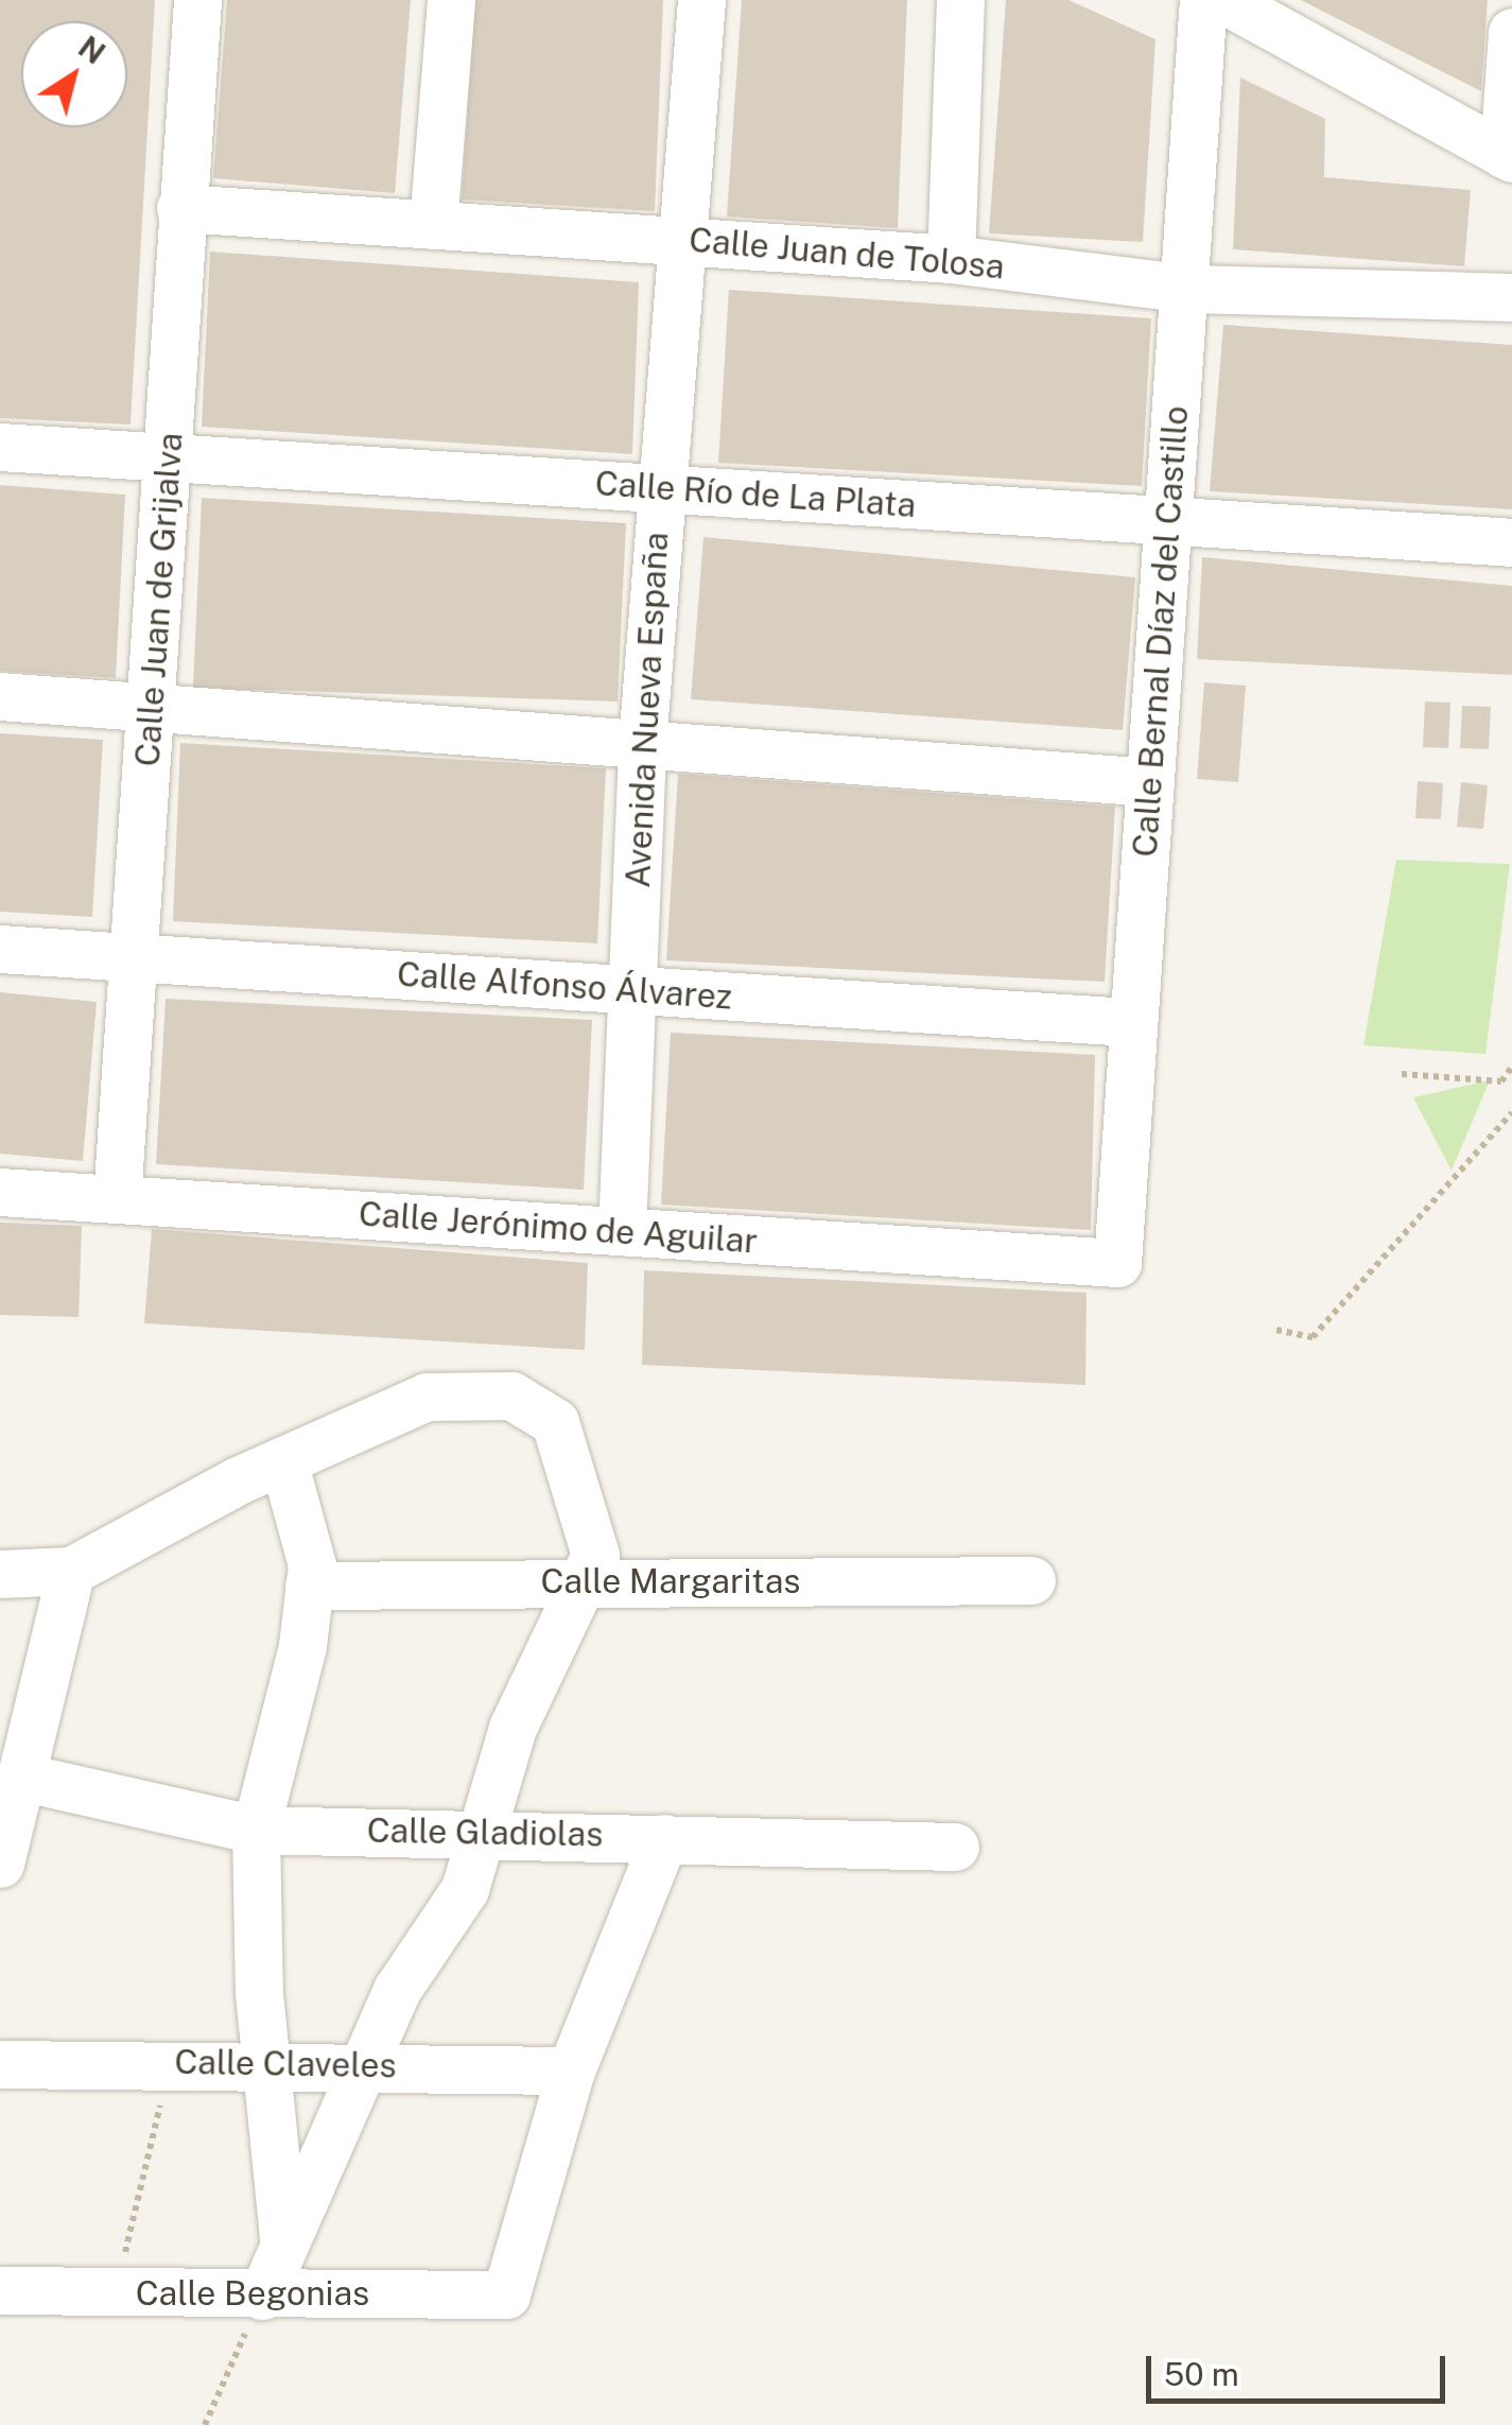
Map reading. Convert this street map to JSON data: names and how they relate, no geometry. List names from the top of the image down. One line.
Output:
{"streets":{"street":["Calle Juan de Tolosa","Calle Río de La Plata","Calle Juan de Grijalva","Calle Bernal Díaz del Castillo","Avenida Nueva España","Calle Alfonso Álvarez","Calle Jerónimo de Aguilar","Calle Margaritas","Calle Gladiolas","Calle Claveles","Calle Begonias"]},"crossings":[["Calle Juan de Tolosa","Calle Juan de Grijalva"],["Calle Juan de Tolosa","Calle Bernal Díaz del Castillo"],["Calle Juan de Tolosa","Avenida Nueva España"],["Calle Río de La Plata","Calle Juan de Grijalva"],["Calle Río de La Plata","Calle Bernal Díaz del Castillo"],["Calle Río de La Plata","Avenida Nueva España"],["Calle Juan de Grijalva","Calle Alfonso Álvarez"],["Calle Juan de Grijalva","Calle Jerónimo de Aguilar"],["Calle Bernal Díaz del Castillo","Calle Alfonso Álvarez"],["Calle Bernal Díaz del Castillo","Calle Jerónimo de Aguilar"],["Avenida Nueva España","Calle Alfonso Álvarez"],["Avenida Nueva España","Calle Jerónimo de Aguilar"],["Calle Claveles","Calle Begonias"]],"scale_bar":"50 m","north":"top right"}
